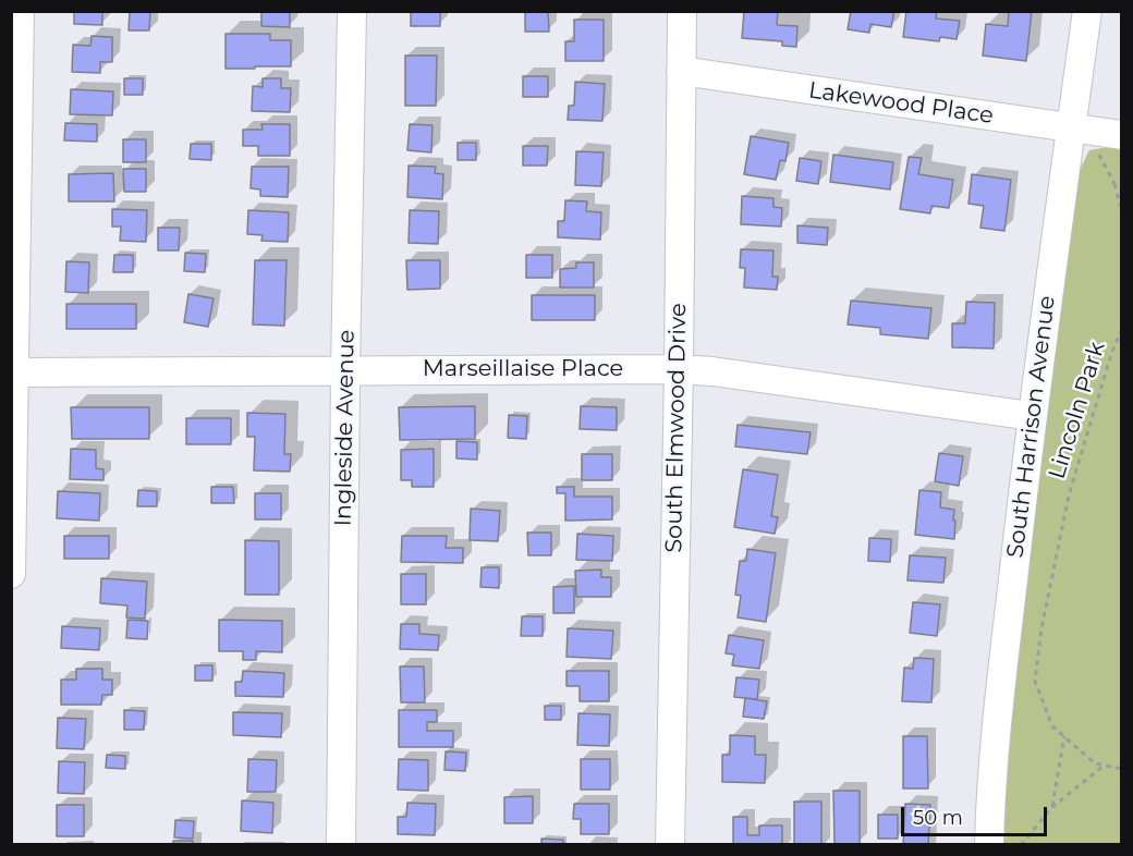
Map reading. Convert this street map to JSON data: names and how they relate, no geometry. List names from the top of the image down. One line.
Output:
{"streets":{"street":["Lakewood Place","Marseillaise Place","South Harrison Avenue","Ingleside Avenue","South Elmwood Drive"],"path":["Lincoln Park"]},"crossings":[["Lakewood Place","South Harrison Avenue"],["Lakewood Place","South Elmwood Drive"],["Marseillaise Place","South Harrison Avenue"],["Marseillaise Place","Ingleside Avenue"],["Marseillaise Place","South Elmwood Drive"]],"scale_bar":"50 m"}
